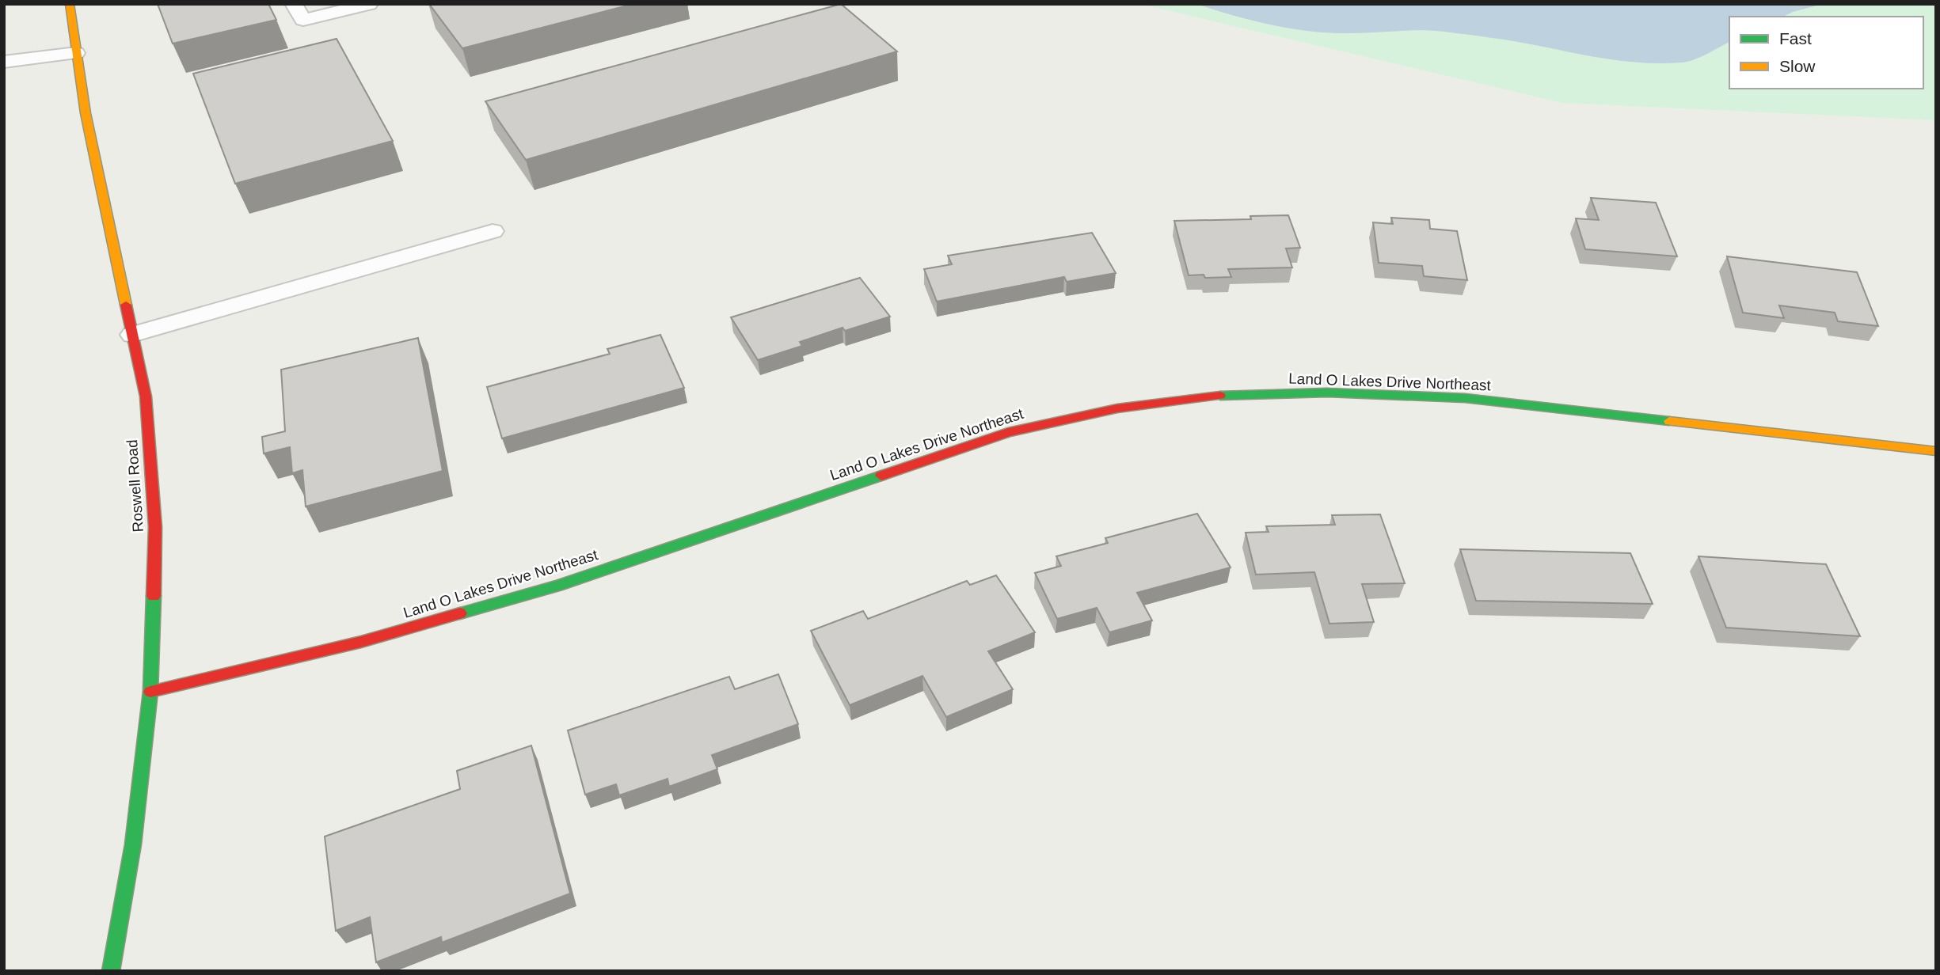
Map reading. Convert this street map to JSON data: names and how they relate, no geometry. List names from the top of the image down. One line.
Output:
{"streets":{"street":["Land O Lakes Drive Northeast","Roswell Road"]},"crossings":[["Land O Lakes Drive Northeast","Roswell Road"]],"legend":["Fast","Slow"]}
